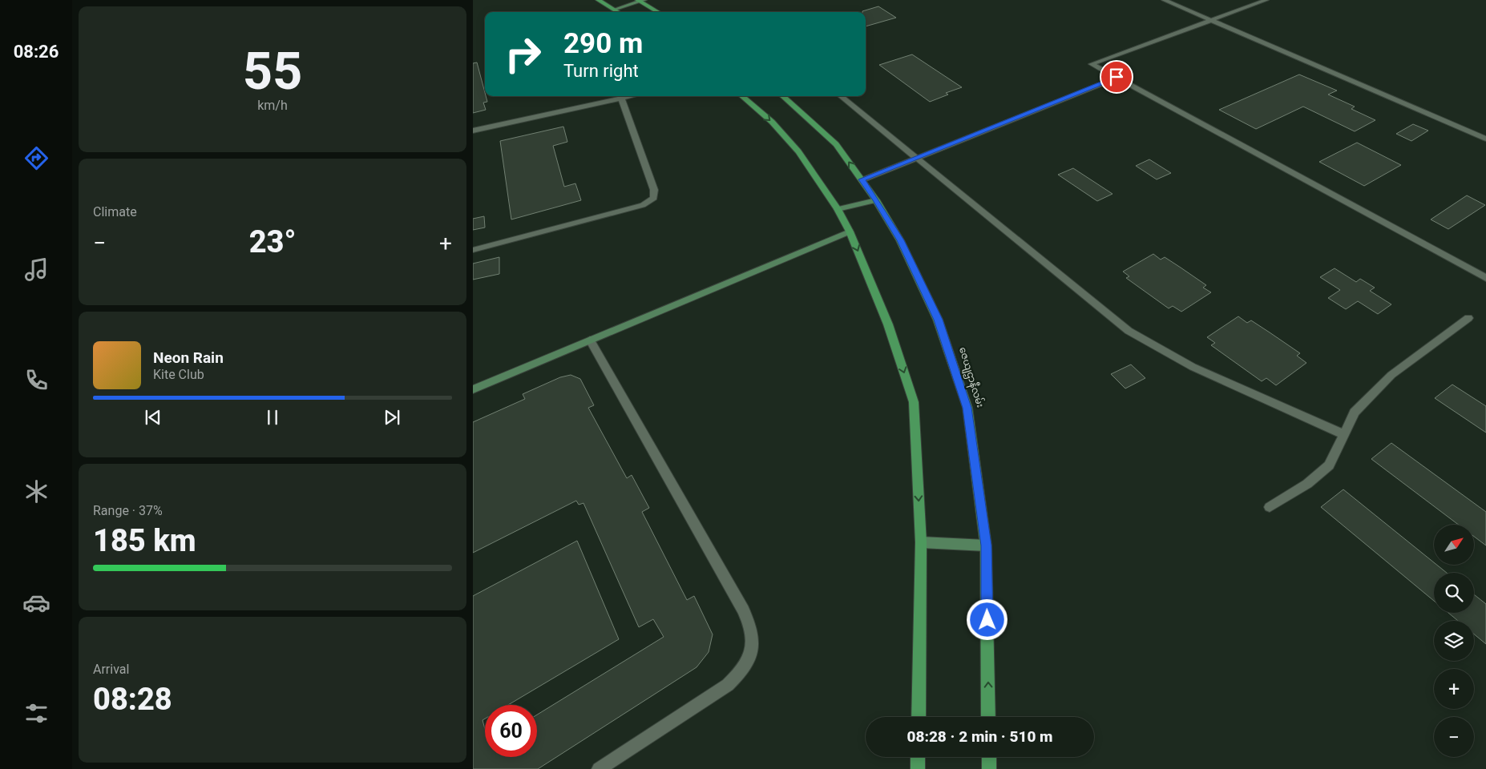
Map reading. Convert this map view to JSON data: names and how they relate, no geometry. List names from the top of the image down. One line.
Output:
{"streets":{"main road":["ဇေယျဌာနီလမ်း"]},"north":"top right","page":{"tabs":"08:26","tile":[["55","km/h"],"Climate",["Range · 37%","185 km"],["Arrival","08:28"]],"turn":["290 m","Turn right"],"heat":["−","23°","+"],"song":["Neon Rain","Kite Club"],"map_buttons":["+","−"],"limit":"60","trip":"08:28 · 2 min · 510 m"}}
